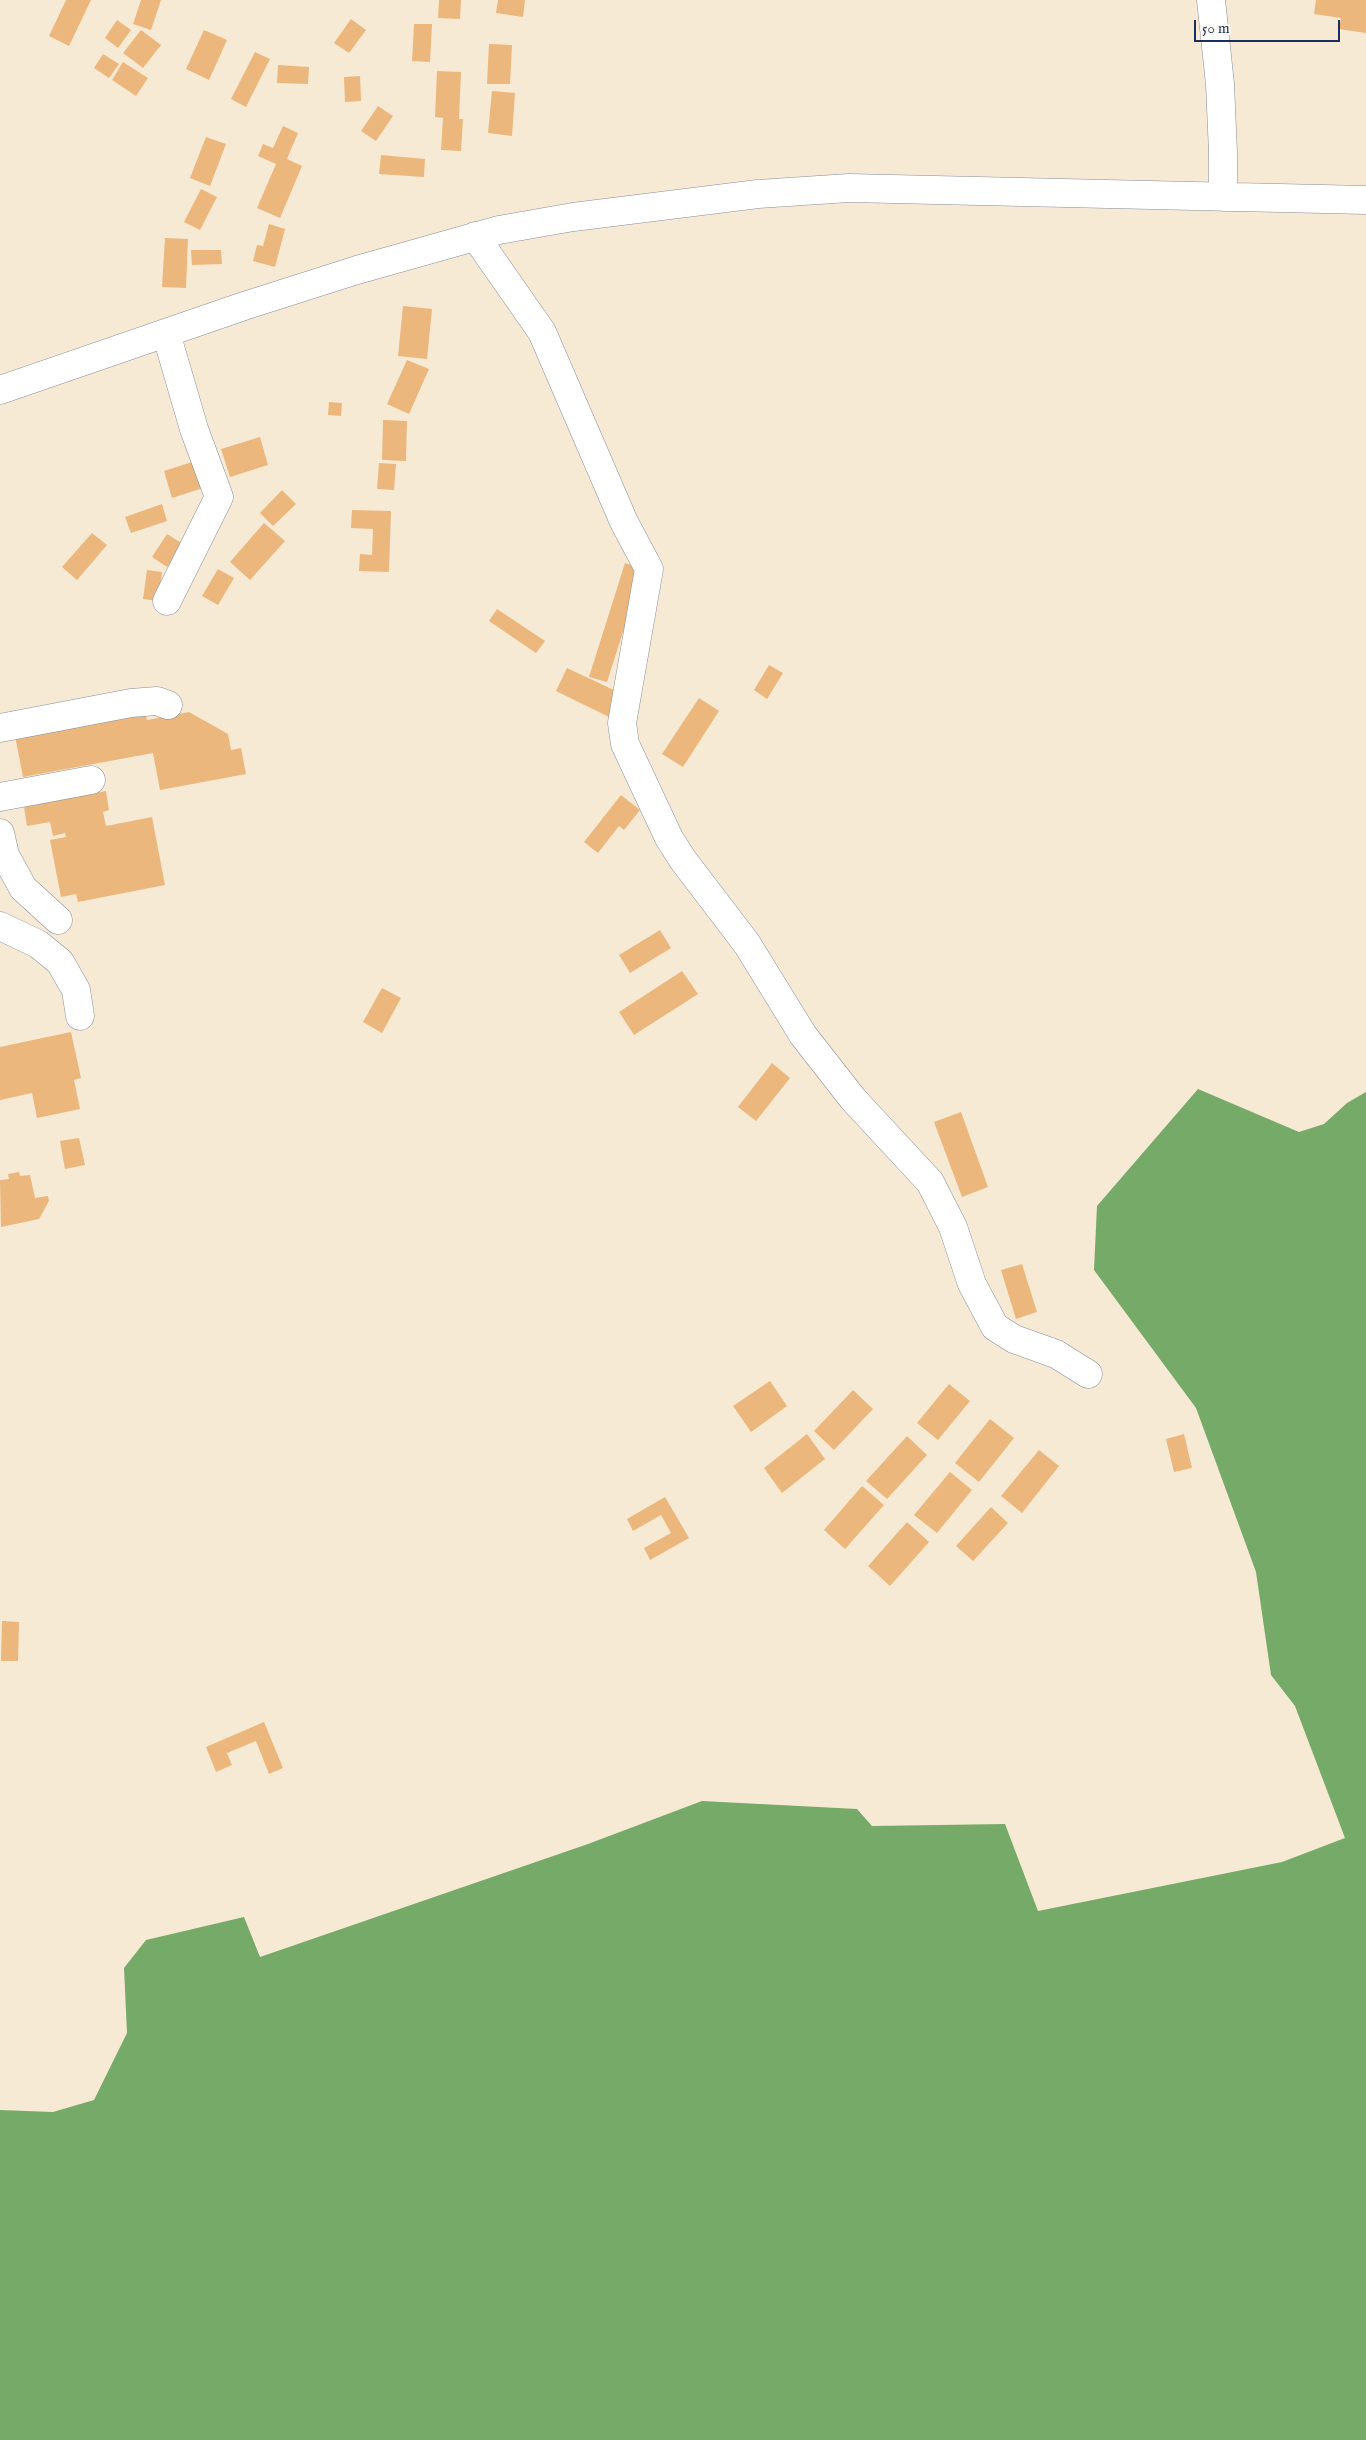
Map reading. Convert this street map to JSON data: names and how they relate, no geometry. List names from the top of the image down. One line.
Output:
{"scale_bar":"50 m"}
